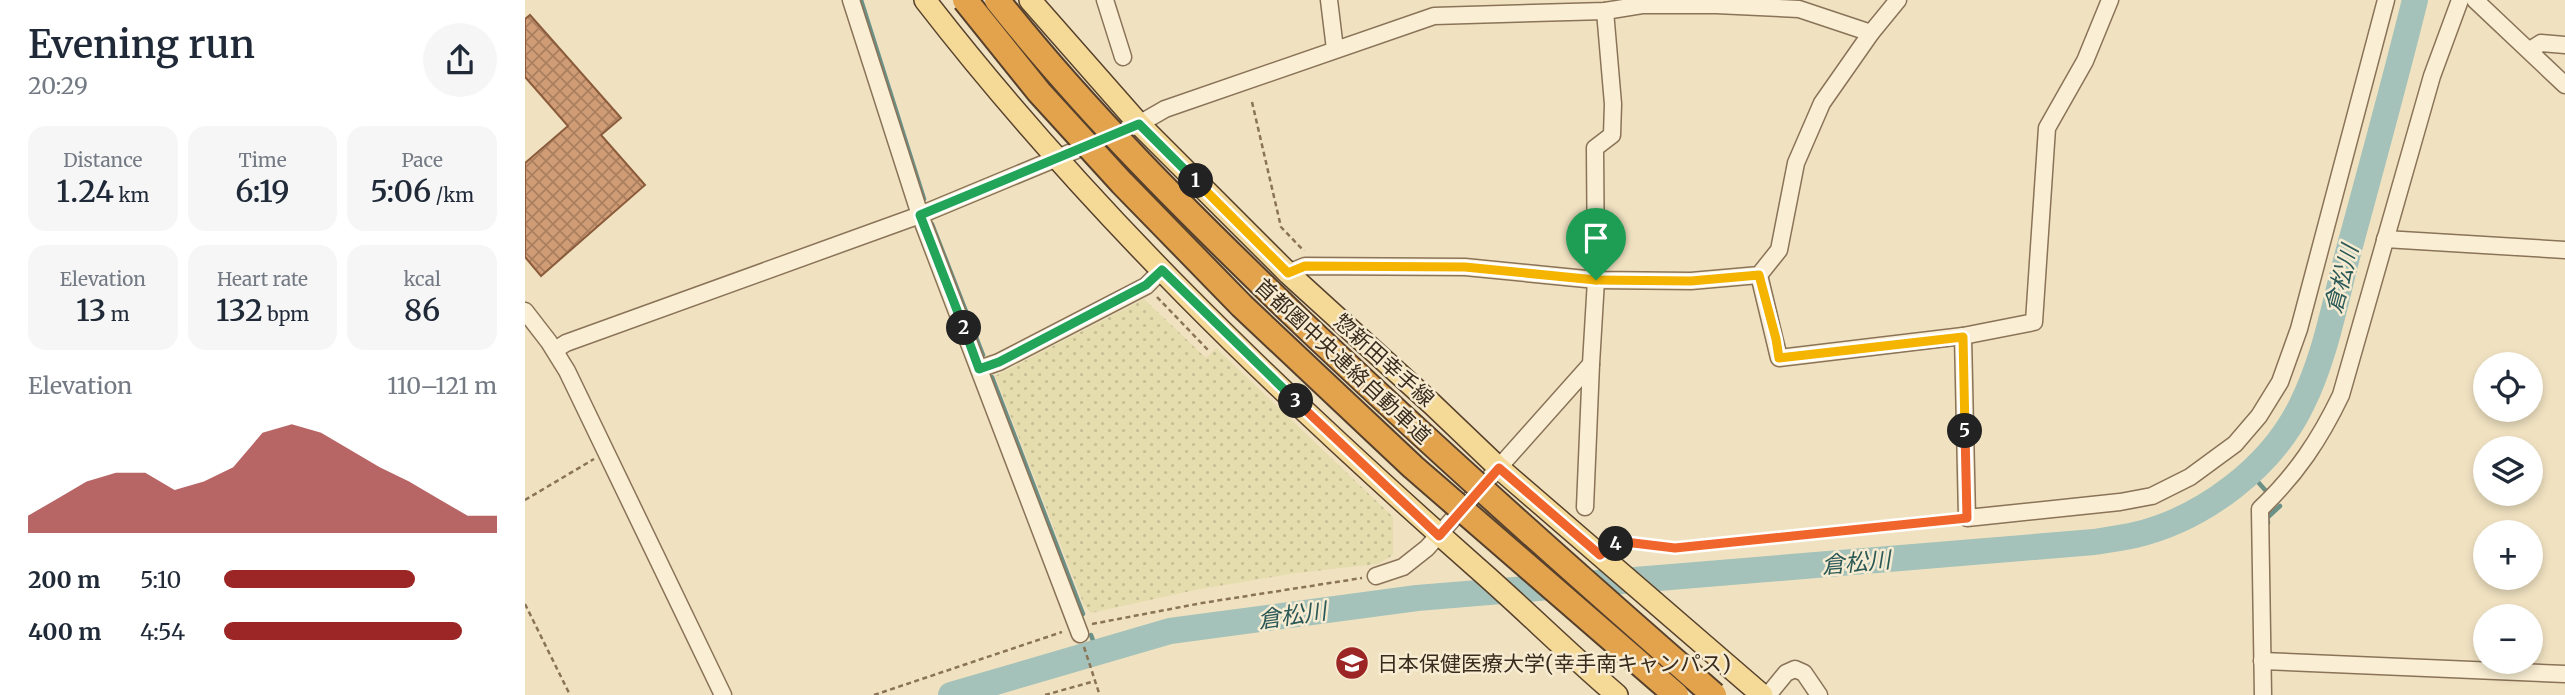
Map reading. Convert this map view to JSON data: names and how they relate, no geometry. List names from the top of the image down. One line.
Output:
{"streets":{"highway":["首都圏中央連絡自動車道"],"main road":["惣新田幸手線"]},"water":["倉松川"],"places":{"school or university":["日本保健医療大学(幸手南キャンパス)"]},"page":{"heading":["Evening run","20:29"],"stats":[["Distance","1.24 km"],["Time","6:19"],["Pace","5:06 /km"],["Elevation","13 m"],["Heart rate","132 bpm"],["kcal","86"]],"pins":["1","2","3","5","4"],"map_buttons":["+","−"],"chart":["Elevation","110–121 m"],"list":[{"name":"200 m","note":"5:10"},{"name":"400 m","note":"4:54"}]}}
